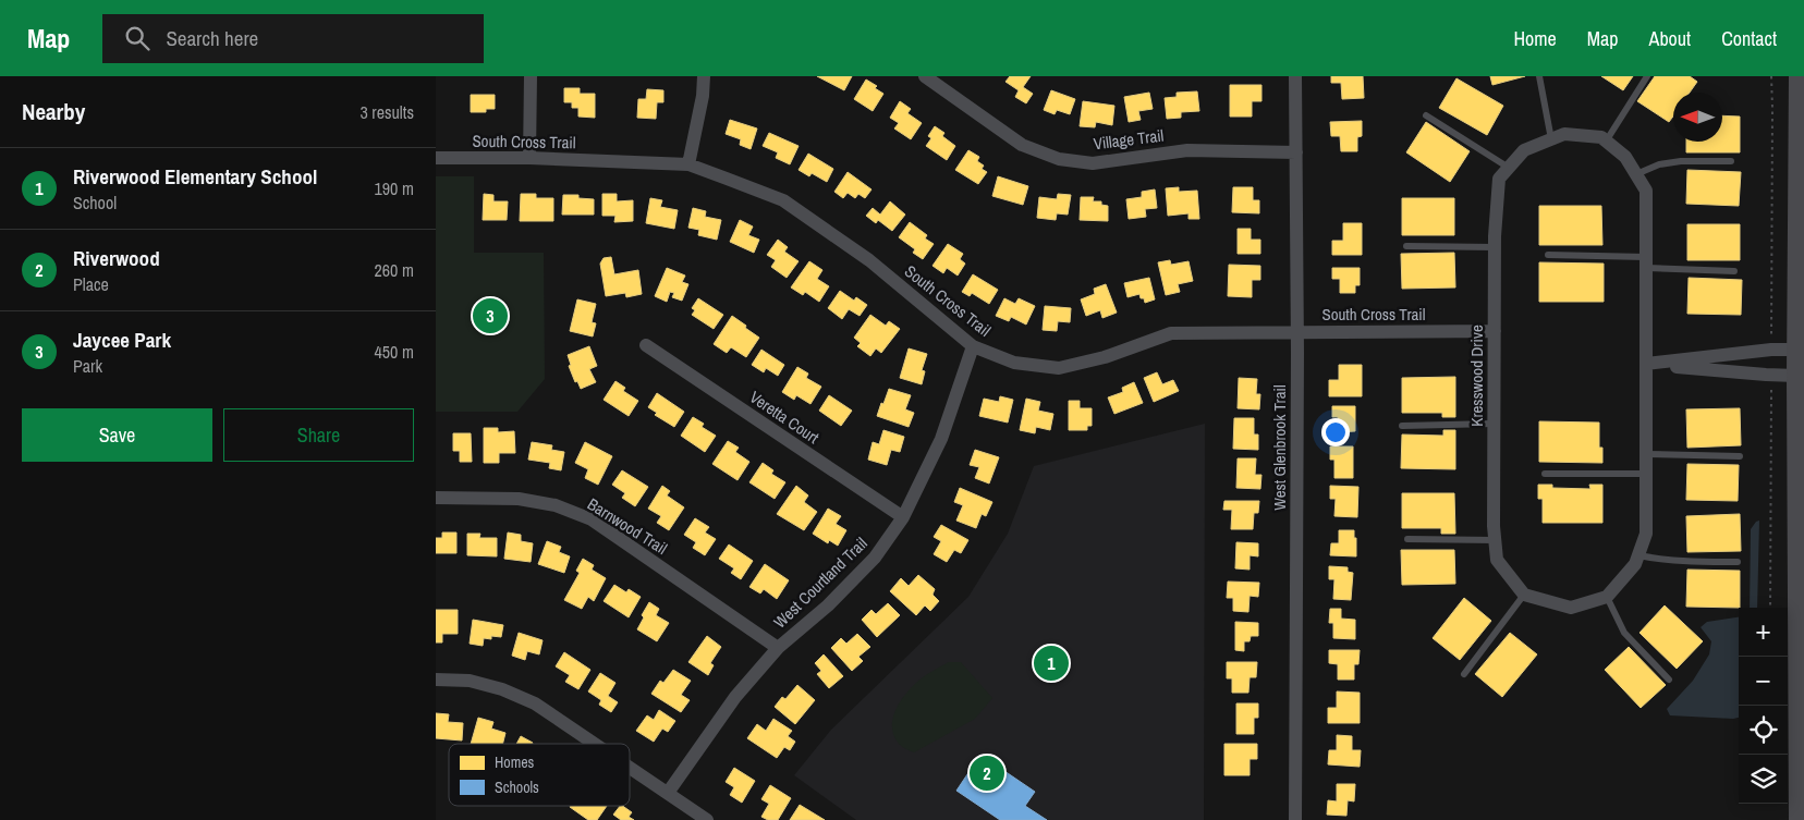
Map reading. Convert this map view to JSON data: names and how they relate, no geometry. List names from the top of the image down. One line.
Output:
{"streets":{"street":["Village Trail","South Cross Trail","Kresswood Drive","Veretta Court","West Glenbrook Trail","Barnwood Trail","West Courtland Trail"]},"crossings":[["Village Trail","West Glenbrook Trail"],["South Cross Trail","Kresswood Drive"],["South Cross Trail","West Glenbrook Trail"],["South Cross Trail","West Courtland Trail"],["Veretta Court","West Courtland Trail"],["Barnwood Trail","West Courtland Trail"]],"legend":["Homes","Schools"],"north":"left","page":{"header":"Map","search":"Search here","nav":["Home","Map","About","Contact"],"heading":["Nearby","3 results"],"list":[{"mark":"1","name":"Riverwood Elementary School","note":"School","value":"190 m"},{"mark":"2","name":"Riverwood","note":"Place","value":"260 m"},{"mark":"3","name":"Jaycee Park","note":"Park","value":"450 m"}],"pins":["3","1","2"],"buttons":["Save","Share"],"map_buttons":["+","−"]}}
